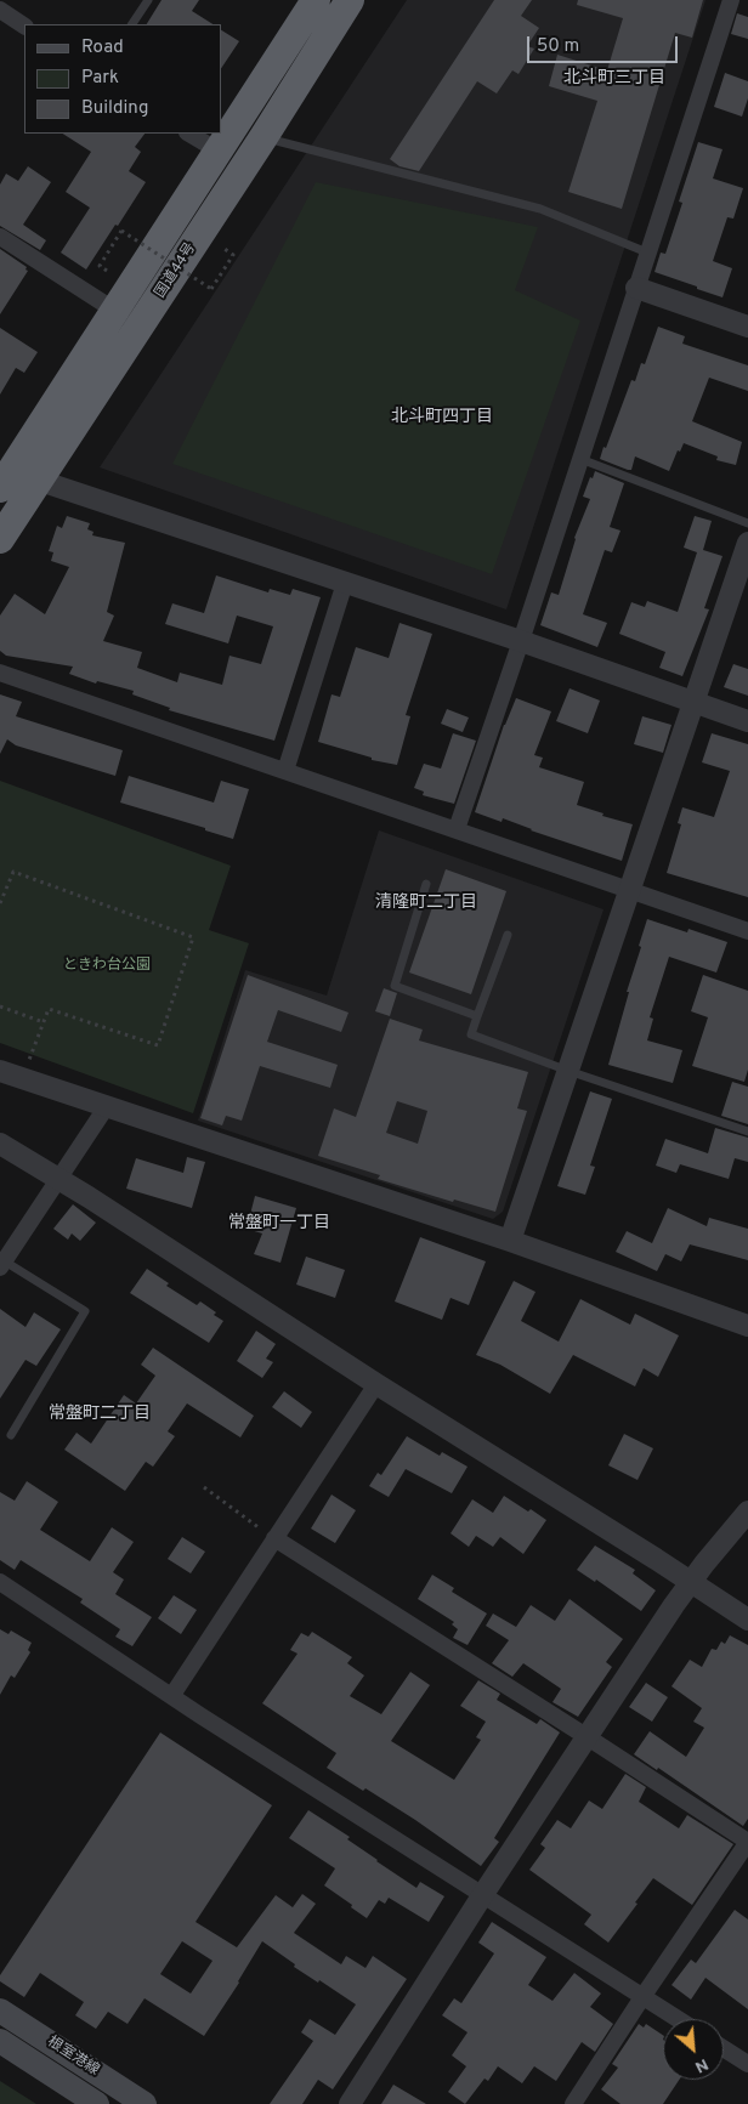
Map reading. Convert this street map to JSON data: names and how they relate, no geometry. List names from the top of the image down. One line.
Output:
{"streets":{"highway":["国道44号"],"main road":["根室港線"]},"districts":["北斗町三丁目","北斗町四丁目","清隆町二丁目","常盤町一丁目","常盤町二丁目"],"parks":["ときわ台公園"],"legend":["Road","Park","Building"],"scale_bar":"50 m","north":"bottom right"}
